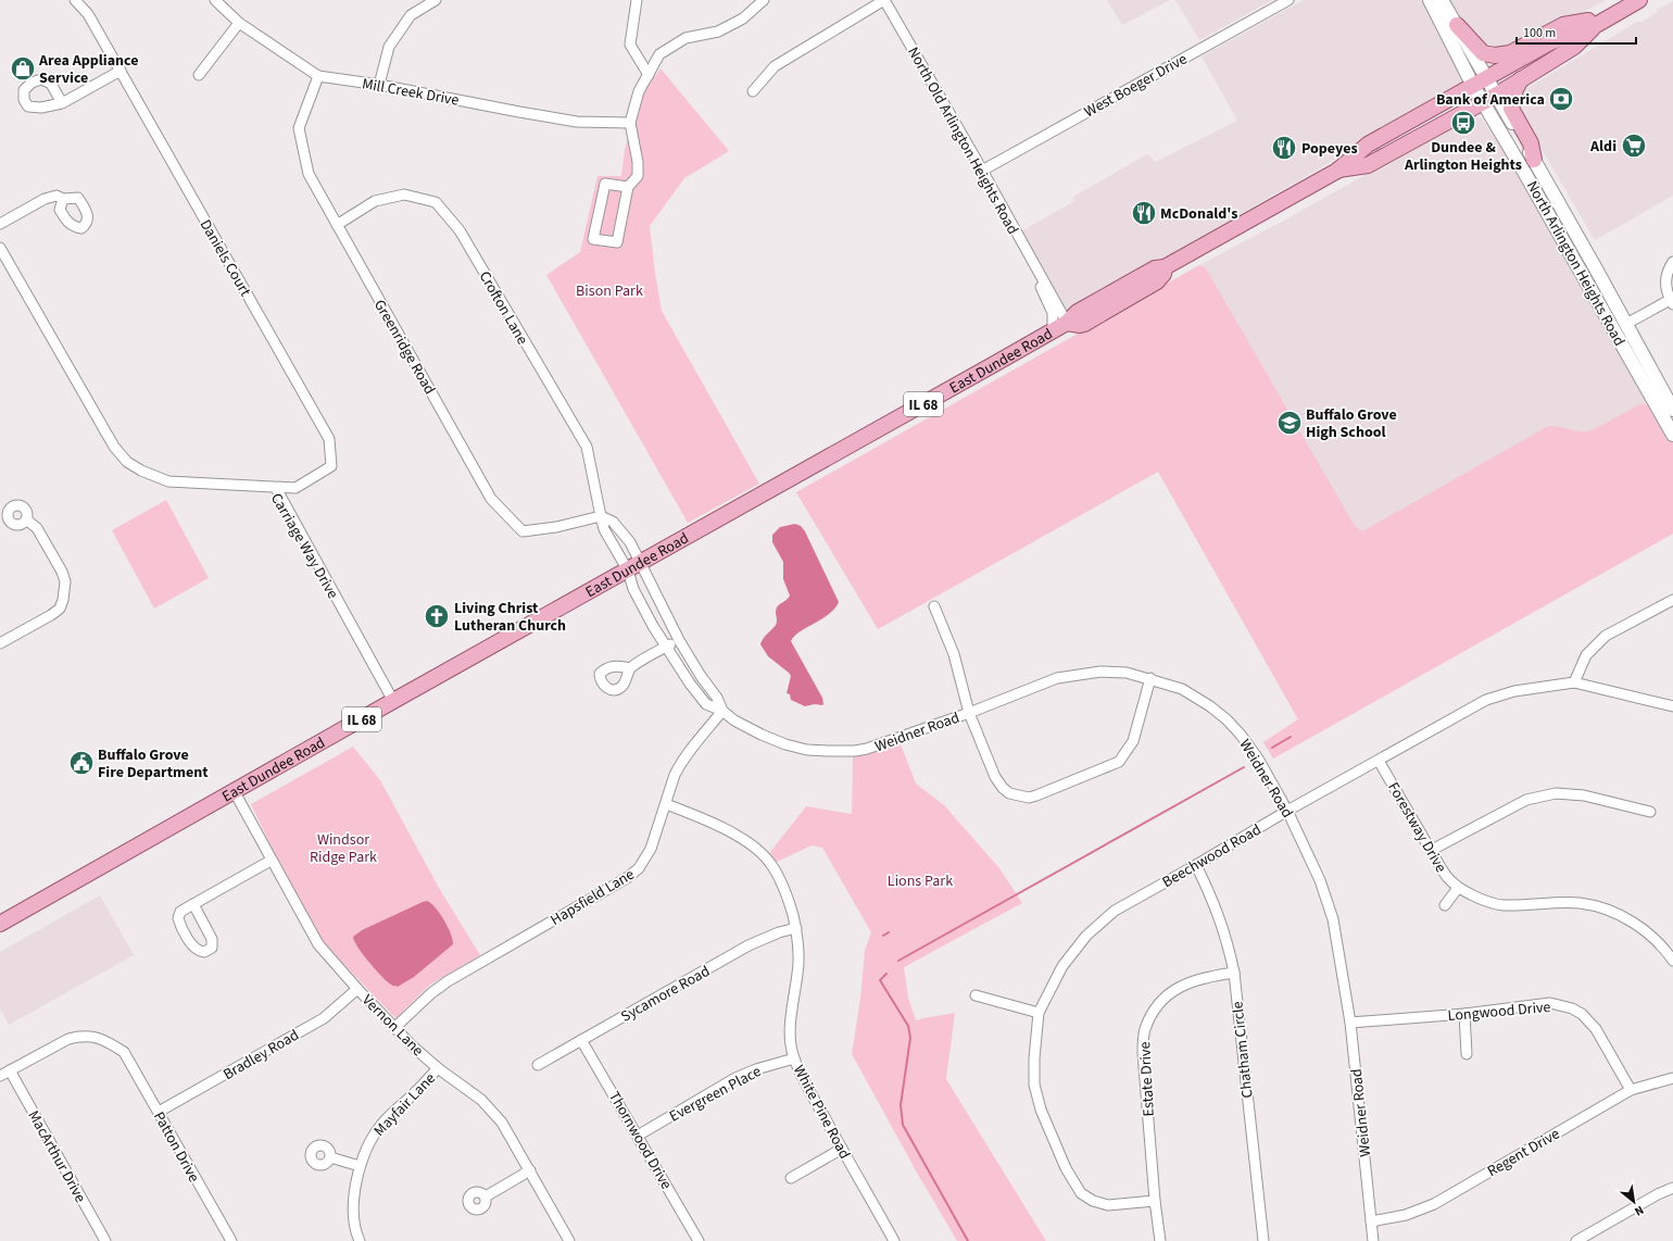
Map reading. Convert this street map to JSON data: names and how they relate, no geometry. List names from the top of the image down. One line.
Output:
{"streets":{"main road":["North Arlington Heights Road","East Dundee Road","IL 68"],"street":["West Boeger Drive","Mill Creek Drive","North Old Arlington Heights Road","Daniels Court","Crofton Lane","Greenridge Road","Carriage Way Drive","Weidner Road","Forestway Drive","Beechwood Road","Hapsfield Lane","Sycamore Road","Longwood Drive","Vernon Lane","Chatham Circle","Bradley Road","Estate Drive","Evergreen Place","Mayfair Lane","White Pine Road","Thornwood Drive","Patton Drive","Regent Drive","MacArthur Drive"]},"crossings":[["West Boeger Drive","North Old Arlington Heights Road"],["Mill Creek Drive","Greenridge Road"],["North Old Arlington Heights Road","East Dundee Road"],["Daniels Court","Carriage Way Drive"],["North Arlington Heights Road","East Dundee Road"],["North Arlington Heights Road","IL 68"],["Crofton Lane","Greenridge Road"],["Crofton Lane","East Dundee Road"],["Crofton Lane","Weidner Road"],["East Dundee Road","IL 68"],["East Dundee Road","Carriage Way Drive"],["East Dundee Road","Weidner Road"],["East Dundee Road","Vernon Lane"],["Weidner Road","Beechwood Road"],["Weidner Road","Hapsfield Lane"],["Weidner Road","Longwood Drive"],["Weidner Road","Regent Drive"],["Forestway Drive","Beechwood Road"],["Beechwood Road","Chatham Circle"],["Beechwood Road","Estate Drive"],["Hapsfield Lane","Vernon Lane"],["Hapsfield Lane","White Pine Road"],["Sycamore Road","White Pine Road"],["Sycamore Road","Thornwood Drive"],["Longwood Drive","Regent Drive"],["Vernon Lane","Bradley Road"],["Vernon Lane","Mayfair Lane"],["Chatham Circle","Estate Drive"],["Bradley Road","Patton Drive"],["Evergreen Place","White Pine Road"],["Evergreen Place","Thornwood Drive"],["Patton Drive","MacArthur Drive"]],"parks":["Bison Park","Windsor Ridge Park","Lions Park"],"places":{"shop":["Area Appliance Service"],"bank":["Bank of America"],"bus stop":["Dundee & Arlington Heights"],"supermarket":["Aldi"],"restaurant":["Popeyes","McDonald's"],"school or university":["Buffalo Grove High School"],"church":["Living Christ Lutheran Church"],"public building":["Buffalo Grove Fire Department"]},"scale_bar":"100 m","north":"bottom right"}
